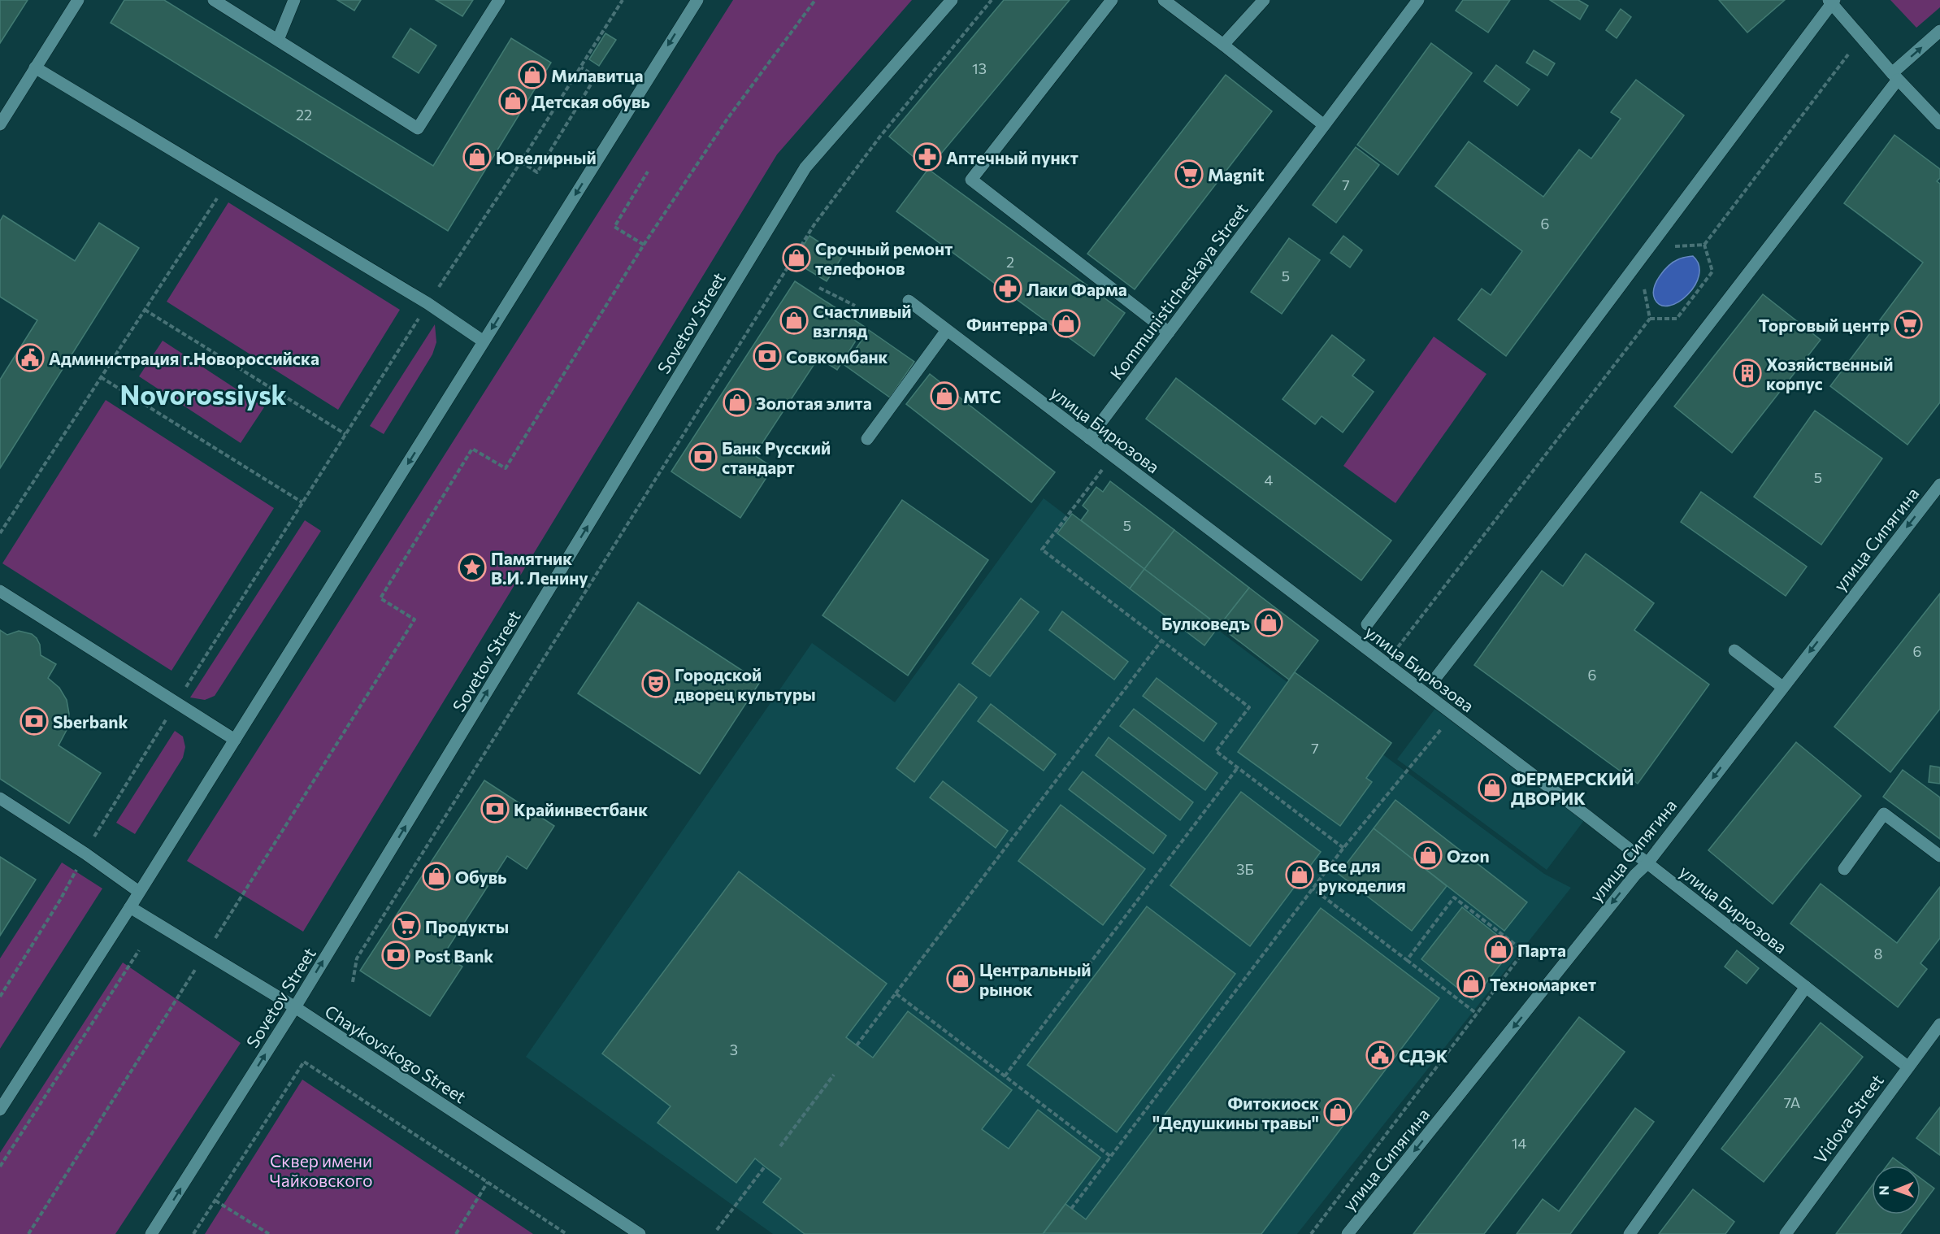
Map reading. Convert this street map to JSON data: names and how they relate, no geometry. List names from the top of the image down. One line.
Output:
{"streets":{"street":["Kommunisticheskaya Street","Sovetov Street","улица Бирюзова","улица Сипягина","Chaykovskogo Street","Vidova Street"]},"crossings":[["Kommunisticheskaya Street","улица Бирюзова"],["Sovetov Street","Chaykovskogo Street"],["улица Бирюзова","улица Сипягина"],["улица Бирюзова","Vidova Street"]],"one_way":["Sovetov Street","улица Сипягина"],"districts":["Novorossiysk"],"parks":["Сквер имени Чайковского"],"places":{"shop":["Милавитца","Детская обувь","Ювелирный","Срочный ремонт телефонов","Счастливый взгляд","Финтерра","МТС","Золотая элита","Булковедъ","ФЕРМЕРСКИЙ ДВОРИК","Ozon","Все для рукоделия","Обувь","Парта","Центральный рынок","Техномаркет","Фитокиоск \"Дедушкины травы\""],"pharmacy":["Аптечный пункт","Лаки Фарма"],"supermarket":["Magnit","Торговый центр","Продукты"],"bank":["Совкомбанк","Банк Русский стандарт","Sberbank","Крайинвестбанк","Post Bank"],"public building":["Администрация г.Новороссийска","СДЭК"],"building":["Хозяйственный корпус"],"place":["Памятник В.И. Ленину"],"theatre":["Городской дворец культуры"]},"house_numbers":["13","22","7","6","2","5","5","4","5","6","6","7","3Б","8","3","7А","14"],"north":"left"}
